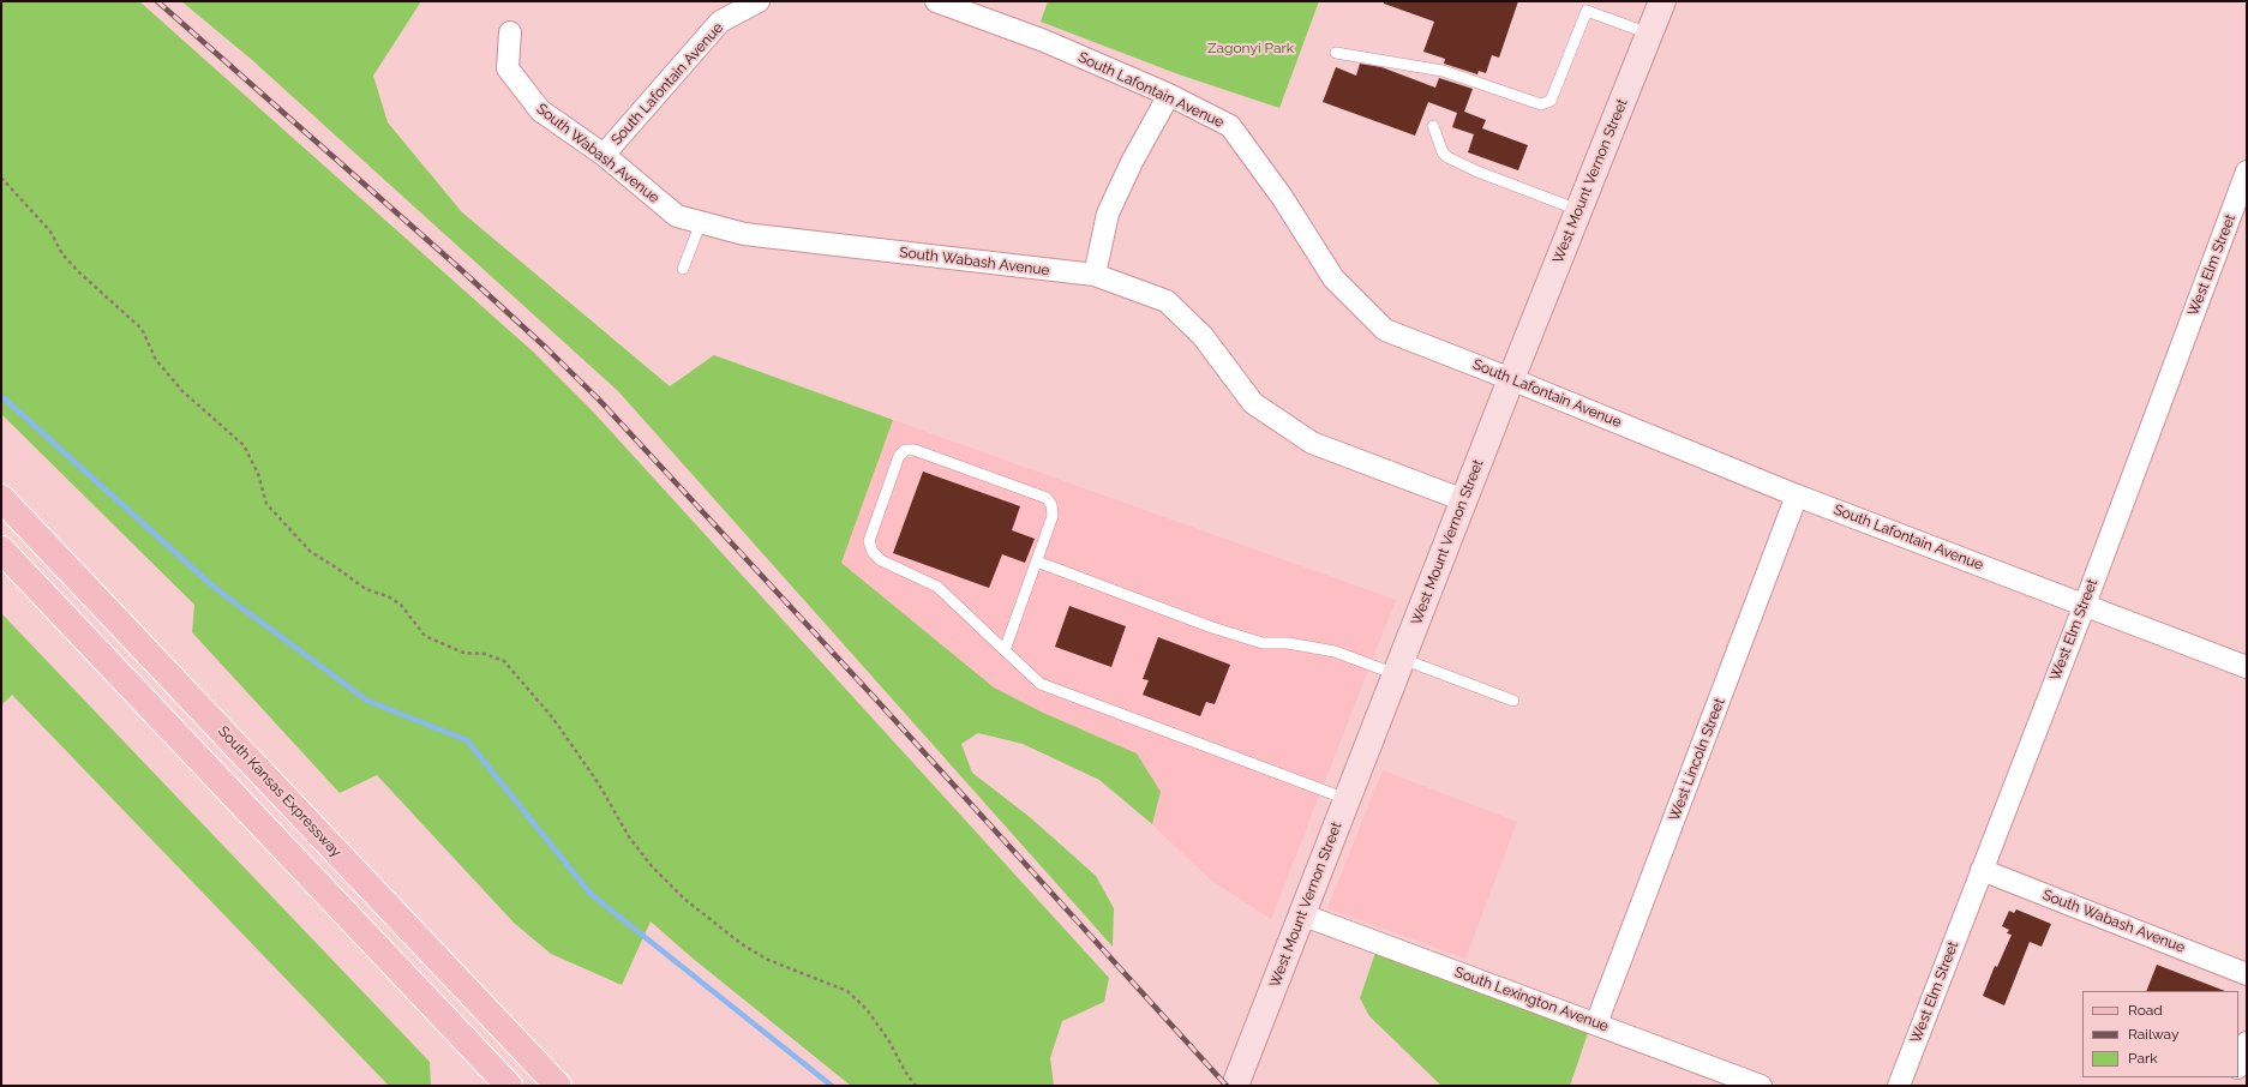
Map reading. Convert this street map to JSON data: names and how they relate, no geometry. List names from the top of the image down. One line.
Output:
{"streets":{"main road":["South Kansas Expressway"],"street":["South Lafontain Avenue","South Wabash Avenue","West Mount Vernon Street","West Elm Street","West Lincoln Street","South Lexington Avenue"]},"crossings":[["South Lafontain Avenue","South Wabash Avenue"],["South Lafontain Avenue","West Mount Vernon Street"],["South Lafontain Avenue","West Elm Street"],["South Lafontain Avenue","West Lincoln Street"],["South Wabash Avenue","West Mount Vernon Street"],["South Wabash Avenue","West Elm Street"],["West Mount Vernon Street","South Lexington Avenue"],["West Lincoln Street","South Lexington Avenue"]],"parks":["Zagonyi Park"],"legend":["Road","Railway","Park"]}
